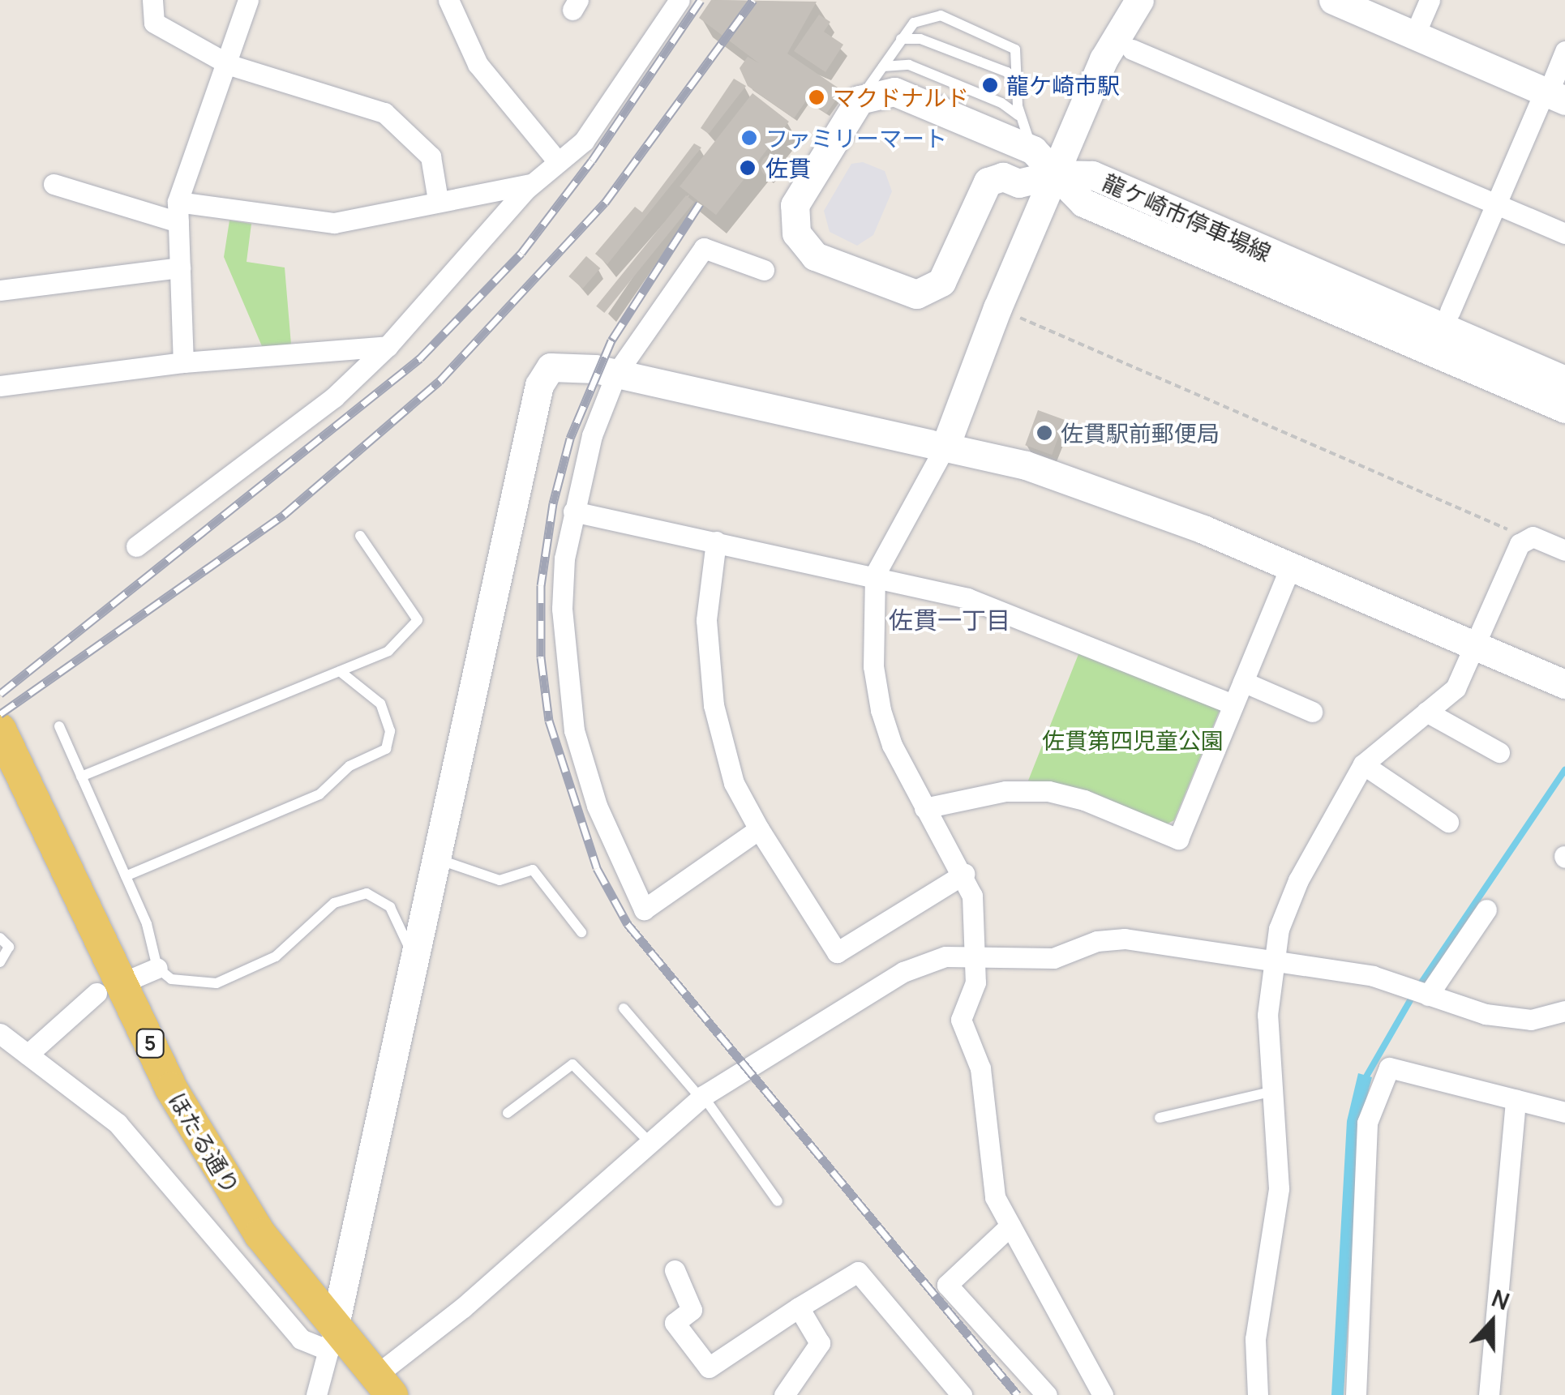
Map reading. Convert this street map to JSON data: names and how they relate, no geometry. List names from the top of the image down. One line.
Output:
{"streets":{"main road":["5","ほたる通り"],"street":["龍ケ崎市停車場線"]},"districts":["佐貫一丁目"],"parks":["佐貫第四児童公園"],"places":["龍ケ崎市駅","マクドナルド","ファミリーマート","佐貫","佐貫駅前郵便局"],"north":"top"}
